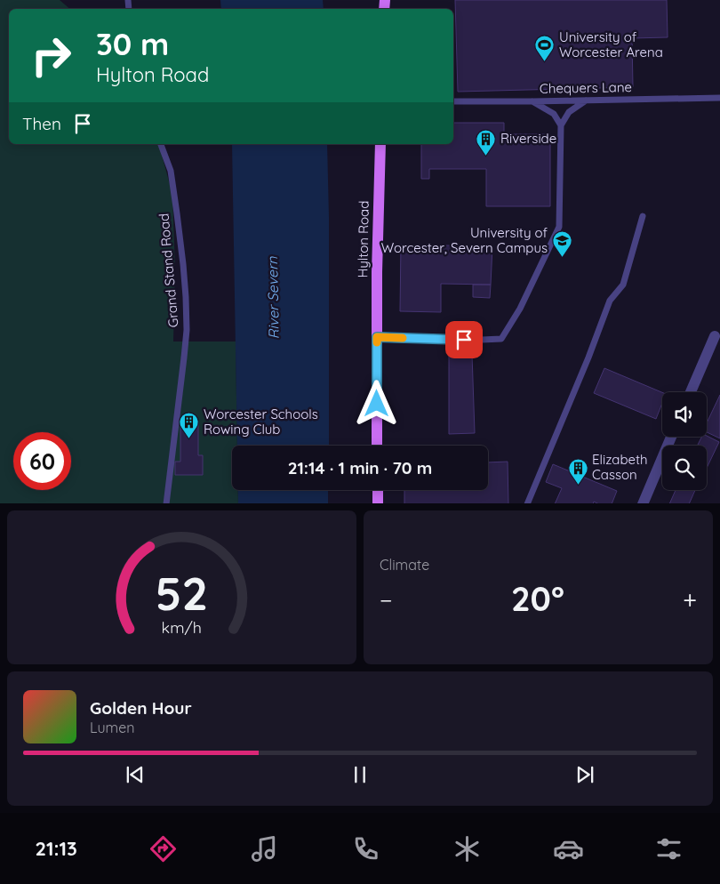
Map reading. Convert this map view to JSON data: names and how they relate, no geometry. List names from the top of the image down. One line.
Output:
{"streets":{"main road":["Hylton Road"],"lane":["Chequers Lane","Grand Stand Road"]},"water":["River Severn"],"places":{"sports":["University of Worcester Arena"],"building":["Riverside","Worcester Schools Rowing Club","Elizabeth Casson"],"school or university":["University of Worcester, Severn Campus"]},"page":{"turn":["30 m","Hylton Road"],"then":"Then","limit":"60","trip":"21:14 · 1 min · 70 m","tile":"Climate","heat":["−","20°","+"],"song":["Golden Hour","Lumen"],"tabs":"21:13","gauge":["52","km/h"]}}
